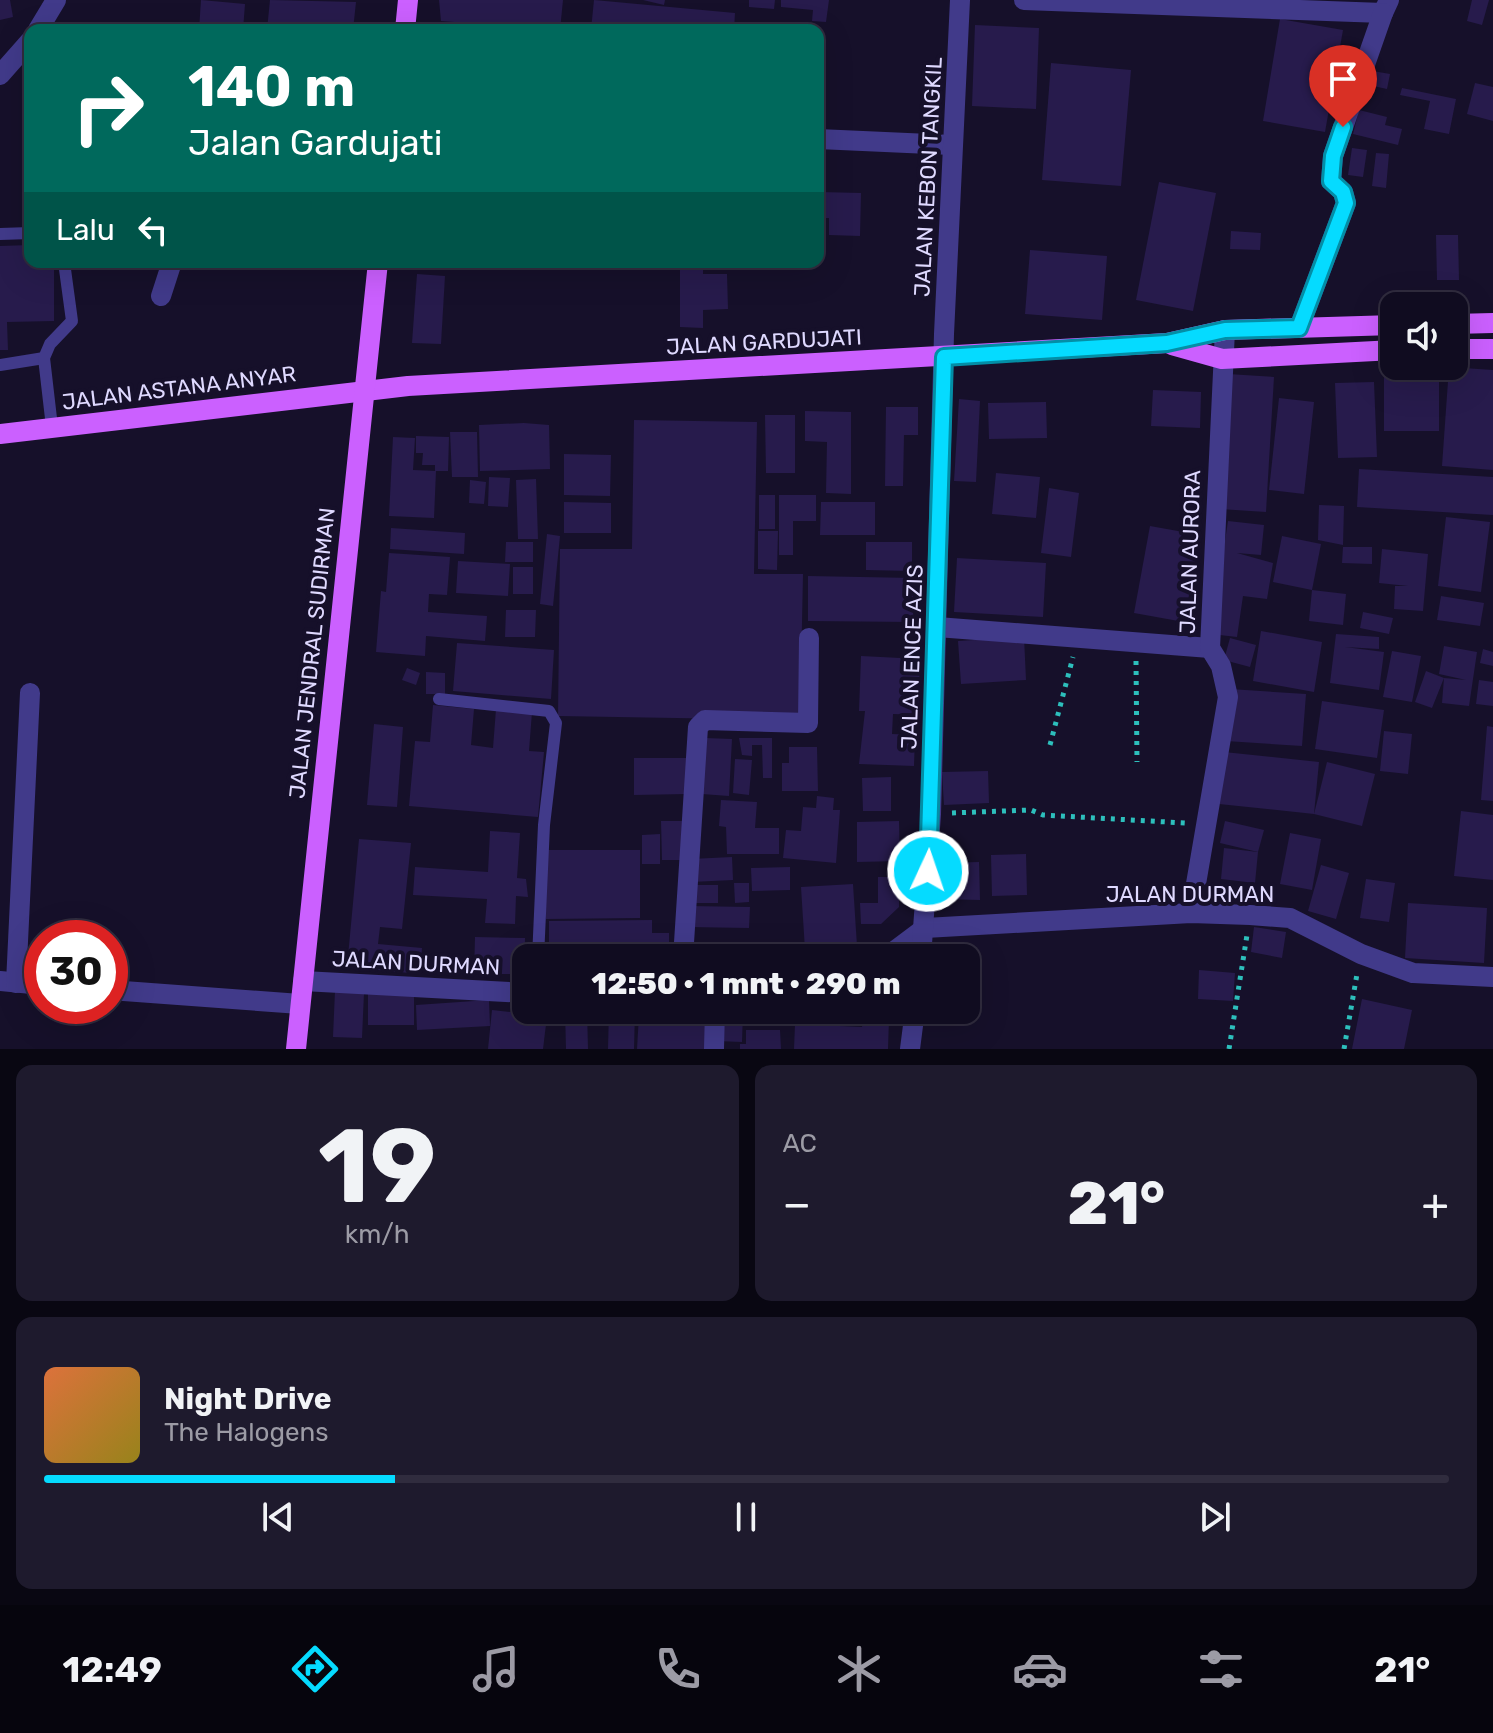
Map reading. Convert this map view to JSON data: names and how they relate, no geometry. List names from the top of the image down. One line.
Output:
{"streets":{"main road":["JALAN GARDUJATI","JALAN ASTANA ANYAR","JALAN JENDRAL SUDIRMAN"],"street":["JALAN KEBON TANGKIL","JALAN AURORA","JALAN ENCE AZIS","JALAN DURMAN"]},"crossings":[["JALAN KEBON TANGKIL","JALAN GARDUJATI"],["JALAN KEBON TANGKIL","JALAN ENCE AZIS"],["JALAN GARDUJATI","JALAN ASTANA ANYAR"],["JALAN GARDUJATI","JALAN AURORA"],["JALAN GARDUJATI","JALAN JENDRAL SUDIRMAN"],["JALAN GARDUJATI","JALAN ENCE AZIS"],["JALAN ASTANA ANYAR","JALAN JENDRAL SUDIRMAN"],["JALAN AURORA","JALAN DURMAN"],["JALAN JENDRAL SUDIRMAN","JALAN DURMAN"],["JALAN ENCE AZIS","JALAN DURMAN"]],"page":{"turn":["140 m","Jalan Gardujati"],"then":"Lalu","limit":"30","trip":"12:50 · 1 mnt · 290 m","tile":[["19","km/h"],"AC"],"heat":["−","21°","+"],"song":["Night Drive","The Halogens"],"tabs":["12:49","21°"]}}
